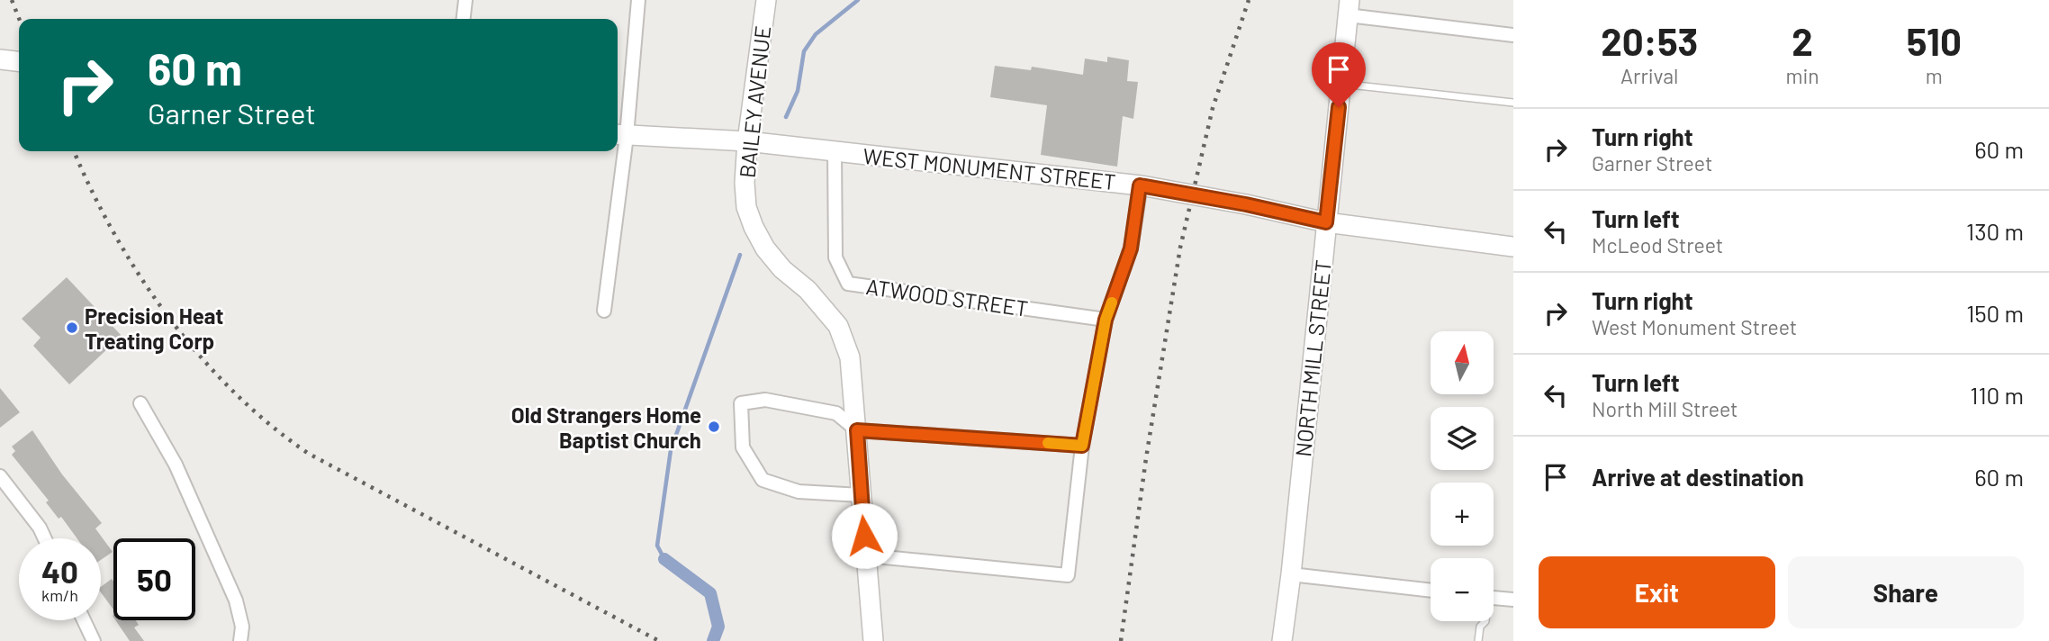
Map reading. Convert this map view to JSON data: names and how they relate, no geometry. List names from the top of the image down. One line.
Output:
{"streets":{"street":["BAILEY AVENUE","WEST MONUMENT STREET","ATWOOD STREET","NORTH MILL STREET"]},"crossings":[["BAILEY AVENUE","WEST MONUMENT STREET"],["WEST MONUMENT STREET","ATWOOD STREET"],["WEST MONUMENT STREET","NORTH MILL STREET"]],"places":["Precision Heat Treating Corp","Old Strangers Home Baptist Church"],"north":"top","page":{"eta":["20:53","Arrival","2","min","510","m"],"turn":["60 m","Garner Street"],"list":[{"name":"Turn right","note":"Garner Street","value":"60 m"},{"name":"Turn left","note":"McLeod Street","value":"130 m"},{"name":"Turn right","note":"West Monument Street","value":"150 m"},{"name":"Turn left","note":"North Mill Street","value":"110 m"},{"name":"Arrive at destination","value":"60 m"}],"map_buttons":["+","−"],"speed":"40 km/h","limit":"50","buttons":["Exit","Share"]}}
